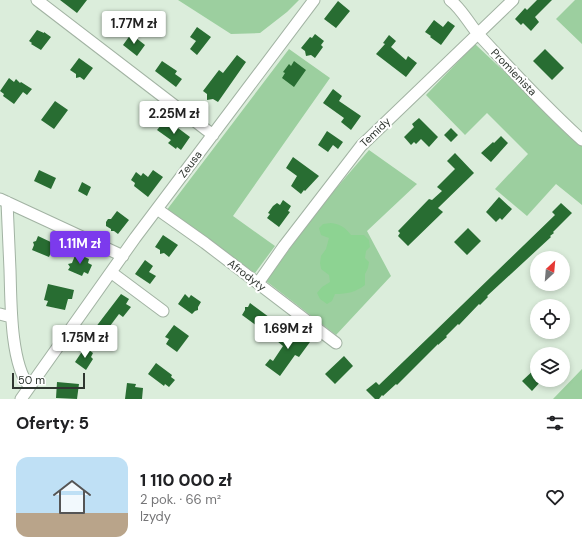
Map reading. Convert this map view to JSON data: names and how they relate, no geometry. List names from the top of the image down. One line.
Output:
{"streets":{"street":["Promienista","Temidy","Zeusa","Afrodyty"]},"crossings":[["Promienista","Temidy"],["Temidy","Afrodyty"],["Zeusa","Afrodyty"]],"scale_bar":"50 m","north":"top right","page":{"price":["1.77M zł","2.25M zł","1.11M zł","1.69M zł","1.75M zł"],"scale":"50 m","heading":"Oferty: 5","list":[{"name":"1 110 000 zł","note":"2 pok. · 66 m² · Izydy"}]}}
